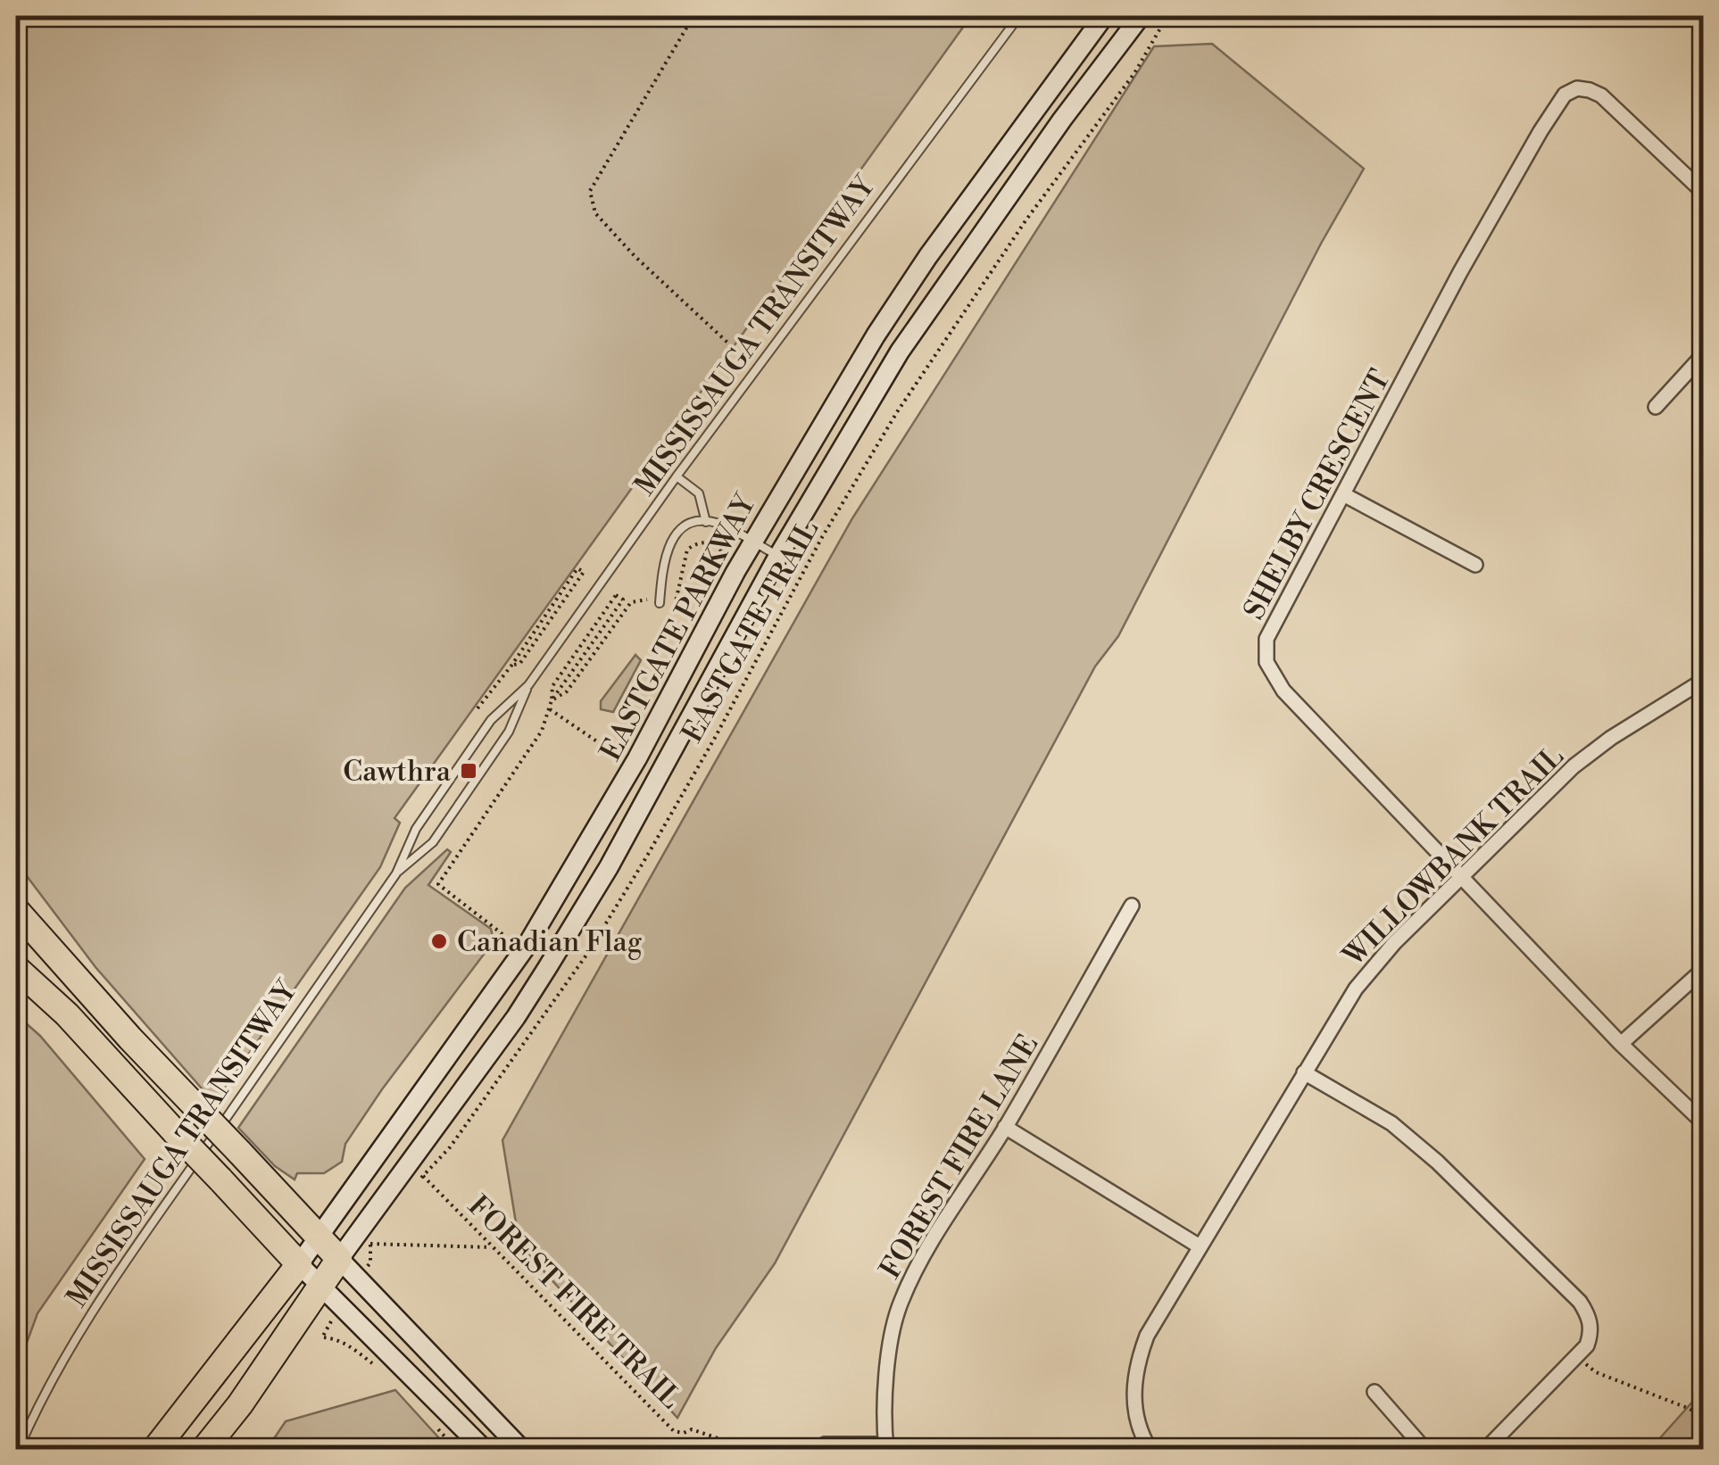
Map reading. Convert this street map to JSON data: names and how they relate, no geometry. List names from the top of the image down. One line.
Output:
{"streets":{"main road":["EASTGATE PARKWAY"],"street":["SHELBY CRESCENT","WILLOWBANK TRAIL","FOREST FIRE LANE"],"lane":["MISSISSAUGA TRANSITWAY"],"path":["EASTGATE TRAIL","FOREST FIRE TRAIL"]},"crossings":[["SHELBY CRESCENT","WILLOWBANK TRAIL"],["EASTGATE TRAIL","FOREST FIRE TRAIL"]],"places":{"transit":["Cawthra"],"other":["Canadian Flag"]}}
